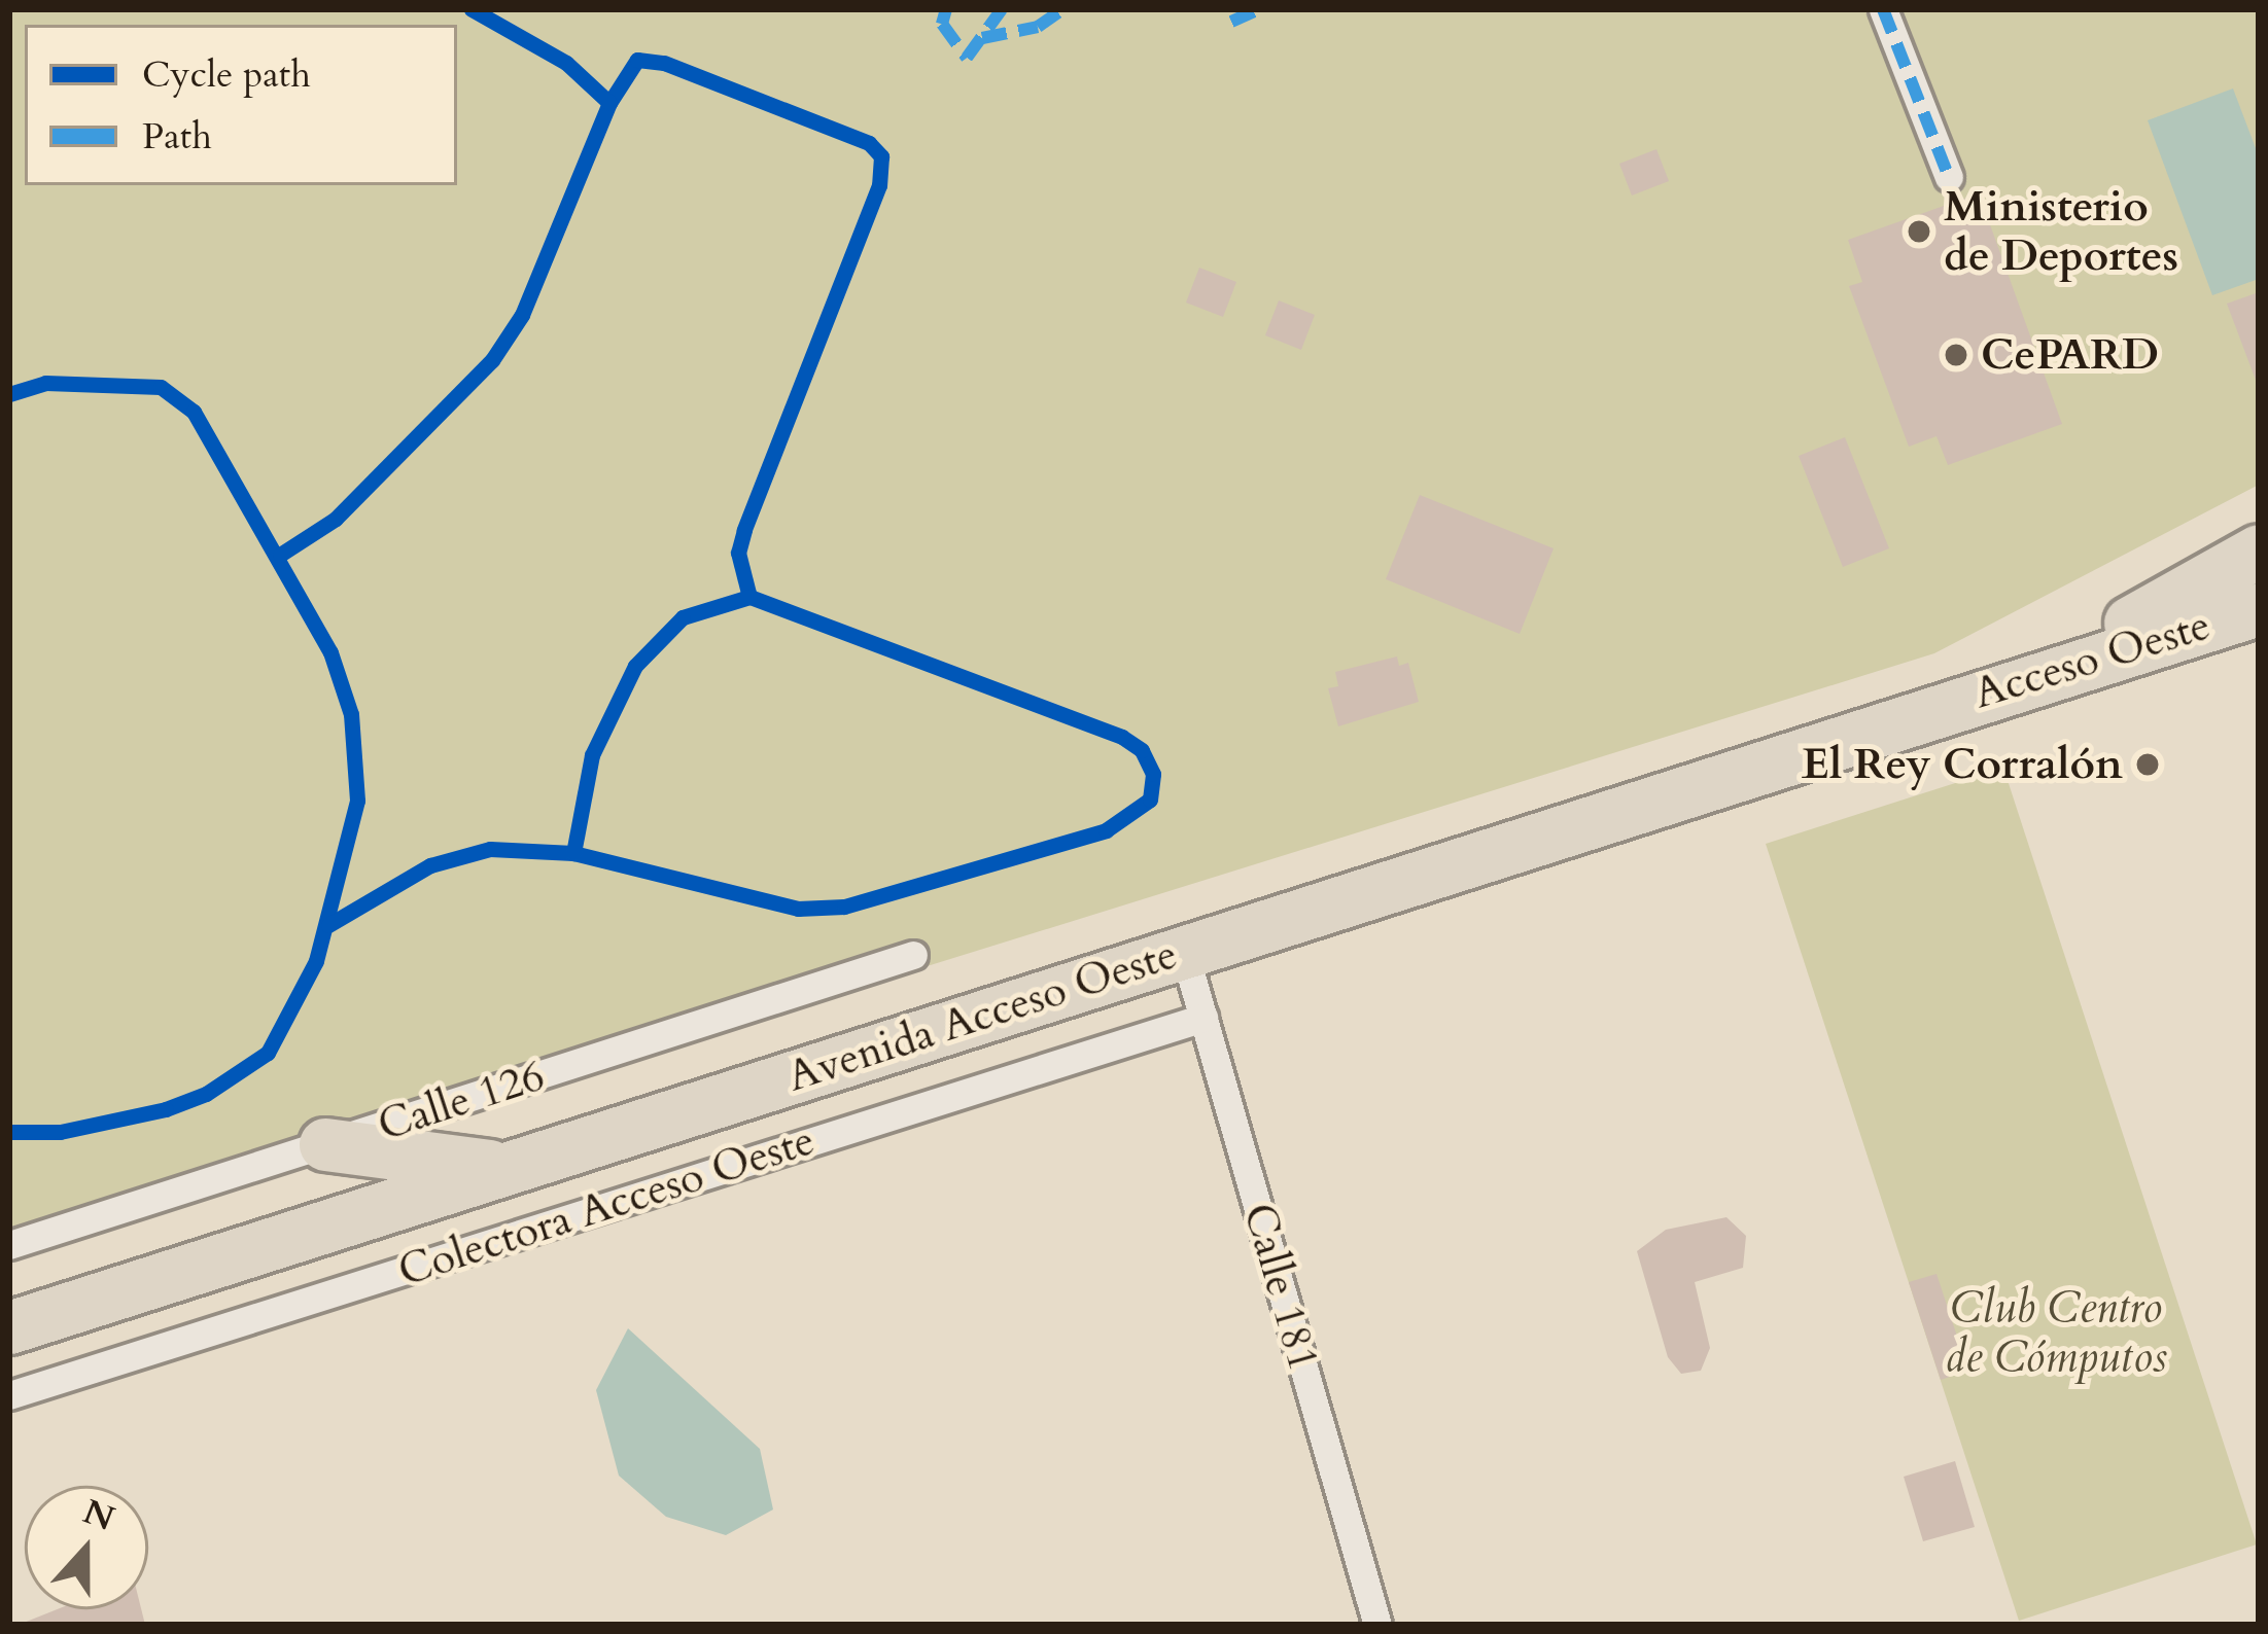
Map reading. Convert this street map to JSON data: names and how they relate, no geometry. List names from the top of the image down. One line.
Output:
{"streets":{"highway":["Acceso Oeste","Avenida Acceso Oeste"],"street":["Calle 126","Colectora Acceso Oeste","Calle 181"]},"crossings":[["Acceso Oeste","Avenida Acceso Oeste"],["Avenida Acceso Oeste","Calle 181"],["Colectora Acceso Oeste","Calle 181"]],"parks":["Club Centro de Cómputos"],"places":["Ministerio de Deportes","CePARD","El Rey Corralón"],"legend":["Cycle path","Path"],"north":"top"}
